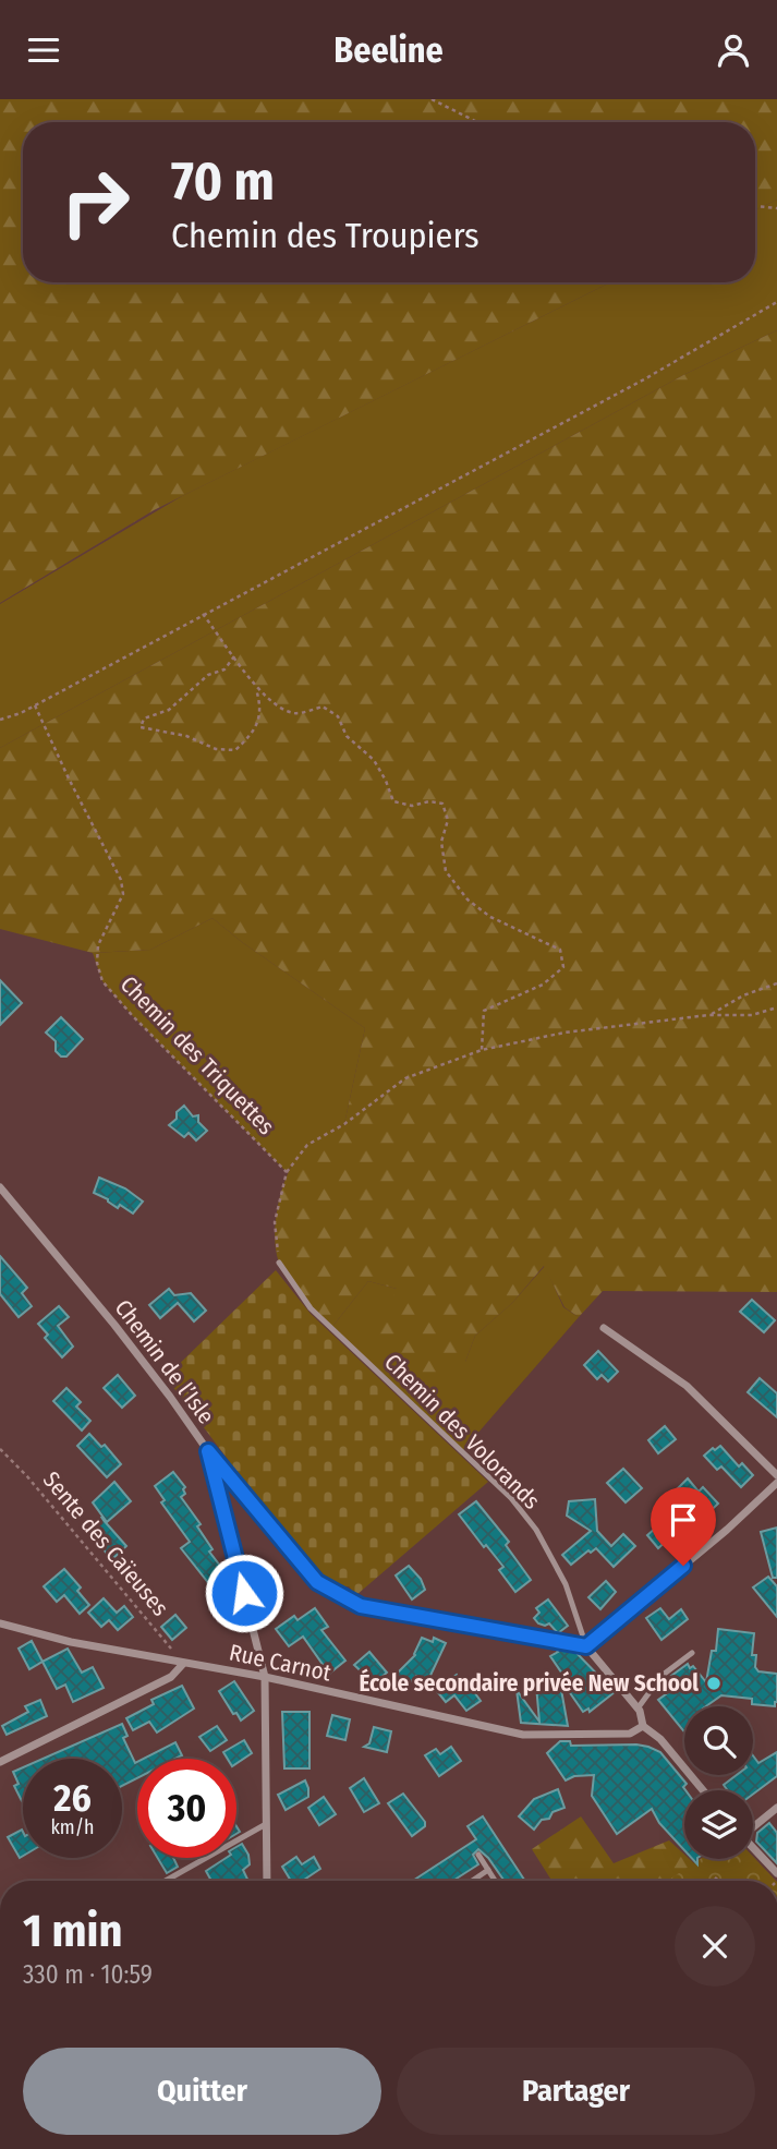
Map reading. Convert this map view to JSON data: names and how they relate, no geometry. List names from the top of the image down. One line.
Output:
{"streets":{"street":["Chemin de l’Isle","Rue Carnot"],"lane":["Chemin des Volorands"],"path":["Chemin des Triquettes","Sente des Caïeuses"]},"crossings":[["Chemin de l’Isle","Rue Carnot"],["Sente des Caïeuses","Rue Carnot"]],"places":["École secondaire privée New School"],"page":{"header":"Beeline","turn":["70 m","Chemin des Troupiers"],"speed":"26 km/h","limit":"30","heading":["1 min","330 m · 10:59"],"buttons":["Quitter","Partager"]}}
